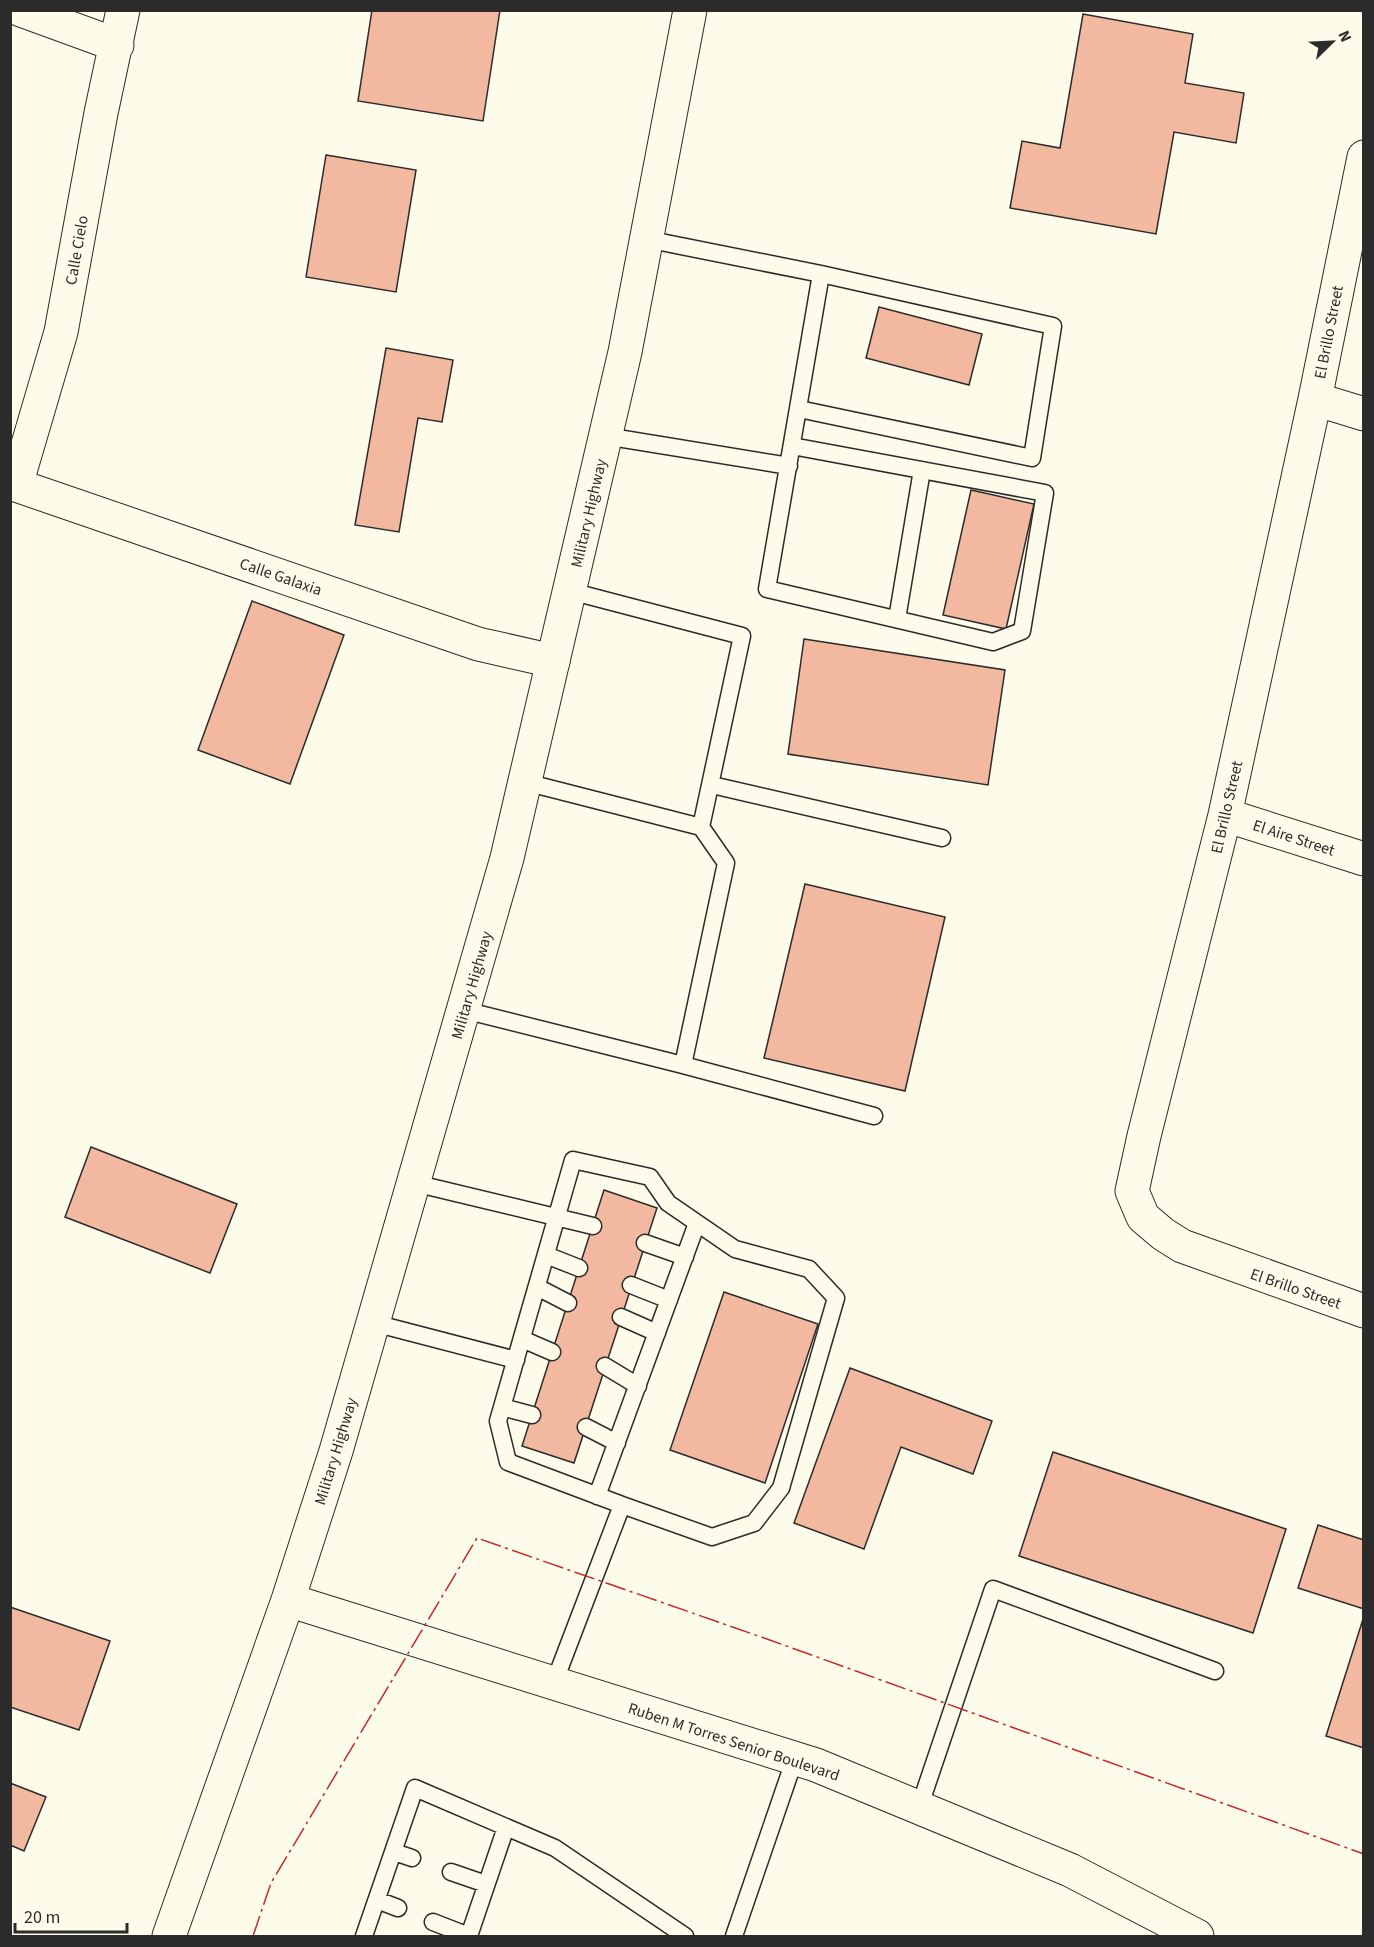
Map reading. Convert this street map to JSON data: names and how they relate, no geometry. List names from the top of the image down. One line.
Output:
{"streets":{"main road":["Calle Cielo","El Brillo Street","Military Highway","Calle Galaxia","El Aire Street","Ruben M Torres Senior Boulevard"]},"crossings":[["Calle Cielo","Calle Galaxia"],["El Brillo Street","El Aire Street"],["Military Highway","Calle Galaxia"],["Military Highway","Ruben M Torres Senior Boulevard"]],"scale_bar":"20 m","north":"top right"}
